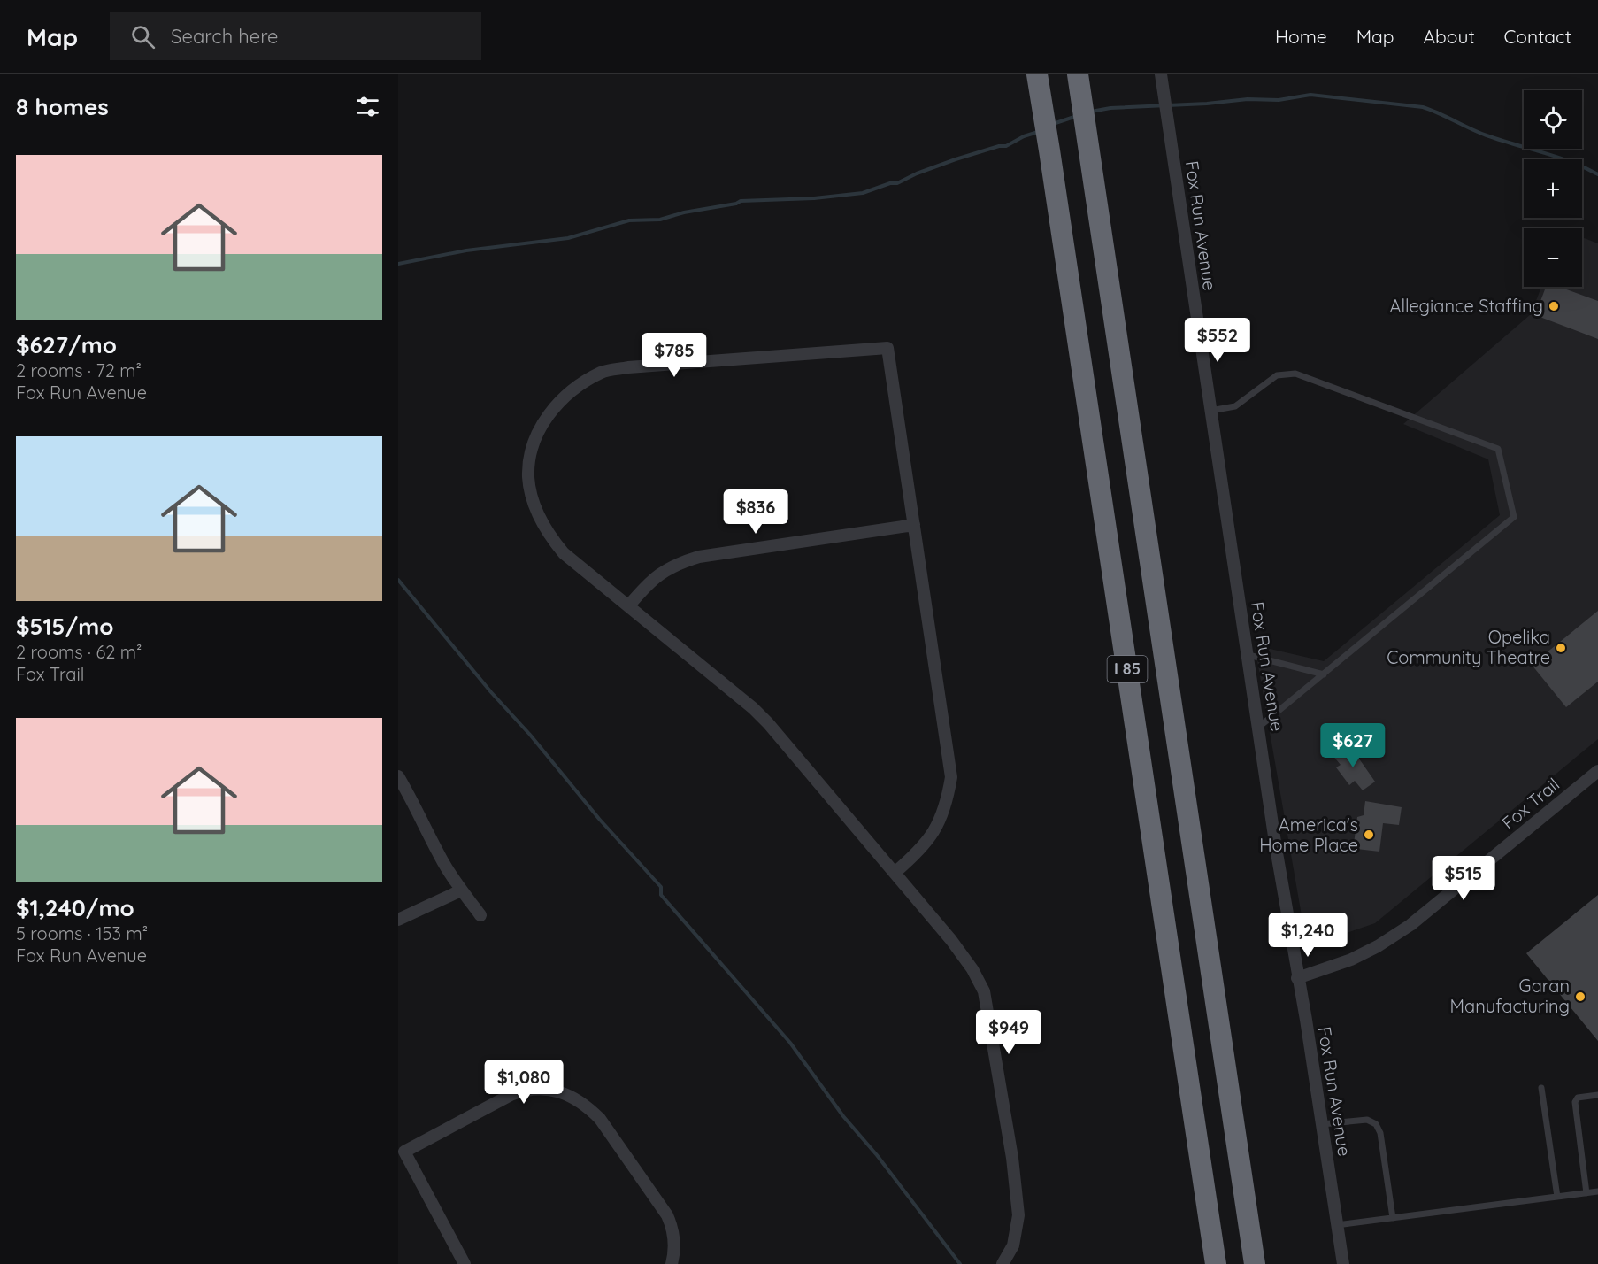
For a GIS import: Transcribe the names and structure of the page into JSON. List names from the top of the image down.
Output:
{
  "streets": {
    "highway": ["I 85"],
    "street": ["Fox Run Avenue", "Fox Trail"]
  },
  "crossings": [
    ["Fox Run Avenue", "Fox Trail"]
  ],
  "places": [
    "Allegiance Staffing",
    "Opelika Community Theatre",
    "America's Home Place",
    "Garan Manufacturing"
  ],
  "page": {
    "header": "Map",
    "search": "Search here",
    "nav": [
      "Home",
      "Map",
      "About",
      "Contact"
    ],
    "heading": "8 homes",
    "map_buttons": ["+", "−"],
    "list": [
      {
        "name": "$627/mo",
        "note": "2 rooms · 72 m² · Fox Run Avenue"
      },
      {
        "name": "$515/mo",
        "note": "2 rooms · 62 m² · Fox Trail"
      },
      {
        "name": "$1,240/mo",
        "note": "5 rooms · 153 m² · Fox Run Avenue"
      }
    ],
    "price": [
      "$552",
      "$785",
      "$836",
      "$627",
      "$515",
      "$1,240",
      "$949",
      "$1,080"
    ]
  }
}
